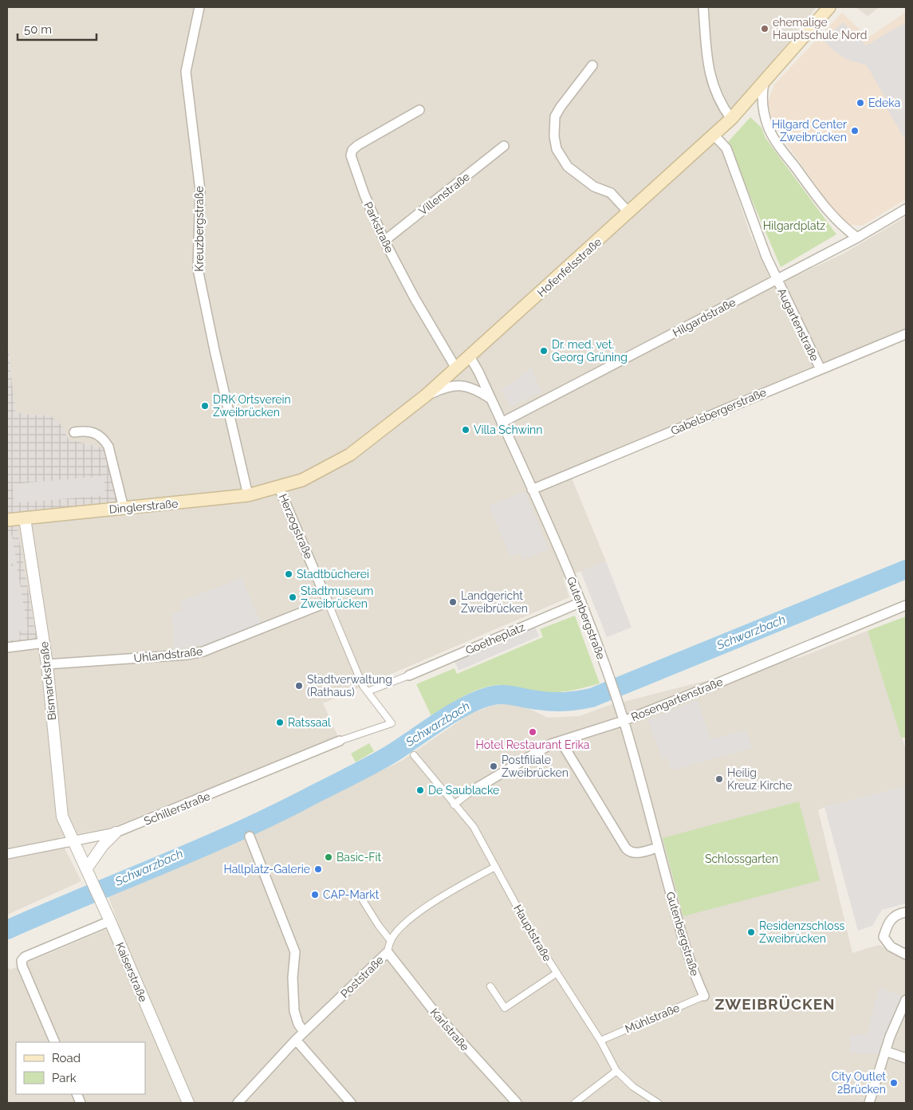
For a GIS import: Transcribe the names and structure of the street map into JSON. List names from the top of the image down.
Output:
{
  "streets": {
    "main road": ["Hofenfelsstraße", "Dinglerstraße"],
    "street": [
      "Villenstraße",
      "Parkstraße",
      "Kreuzbergstraße",
      "Hilgardstraße",
      "Augartenstraße",
      "Gabelsbergerstraße",
      "Herzogstraße",
      "Gutenbergstraße",
      "Goetheplatz",
      "Uhlandstraße",
      "Bismarckstraße",
      "Rosengartenstraße",
      "Schillerstraße",
      "Hauptstraße",
      "Kaiserstraße",
      "Poststraße",
      "Mühlstraße",
      "Karlstraße"
    ]
  },
  "crossings": [
    ["Villenstraße", "Parkstraße"],
    ["Parkstraße", "Hofenfelsstraße"],
    ["Kreuzbergstraße", "Dinglerstraße"],
    ["Hofenfelsstraße", "Dinglerstraße"],
    ["Hofenfelsstraße", "Herzogstraße"],
    ["Hofenfelsstraße", "Gutenbergstraße"],
    ["Hilgardstraße", "Augartenstraße"],
    ["Hilgardstraße", "Gutenbergstraße"],
    ["Augartenstraße", "Gabelsbergerstraße"],
    ["Gabelsbergerstraße", "Gutenbergstraße"],
    ["Dinglerstraße", "Herzogstraße"],
    ["Dinglerstraße", "Bismarckstraße"],
    ["Herzogstraße", "Uhlandstraße"],
    ["Herzogstraße", "Schillerstraße"],
    ["Gutenbergstraße", "Goetheplatz"],
    ["Gutenbergstraße", "Rosengartenstraße"],
    ["Gutenbergstraße", "Mühlstraße"],
    ["Uhlandstraße", "Bismarckstraße"],
    ["Bismarckstraße", "Schillerstraße"],
    ["Bismarckstraße", "Kaiserstraße"],
    ["Rosengartenstraße", "Hauptstraße"],
    ["Schillerstraße", "Kaiserstraße"],
    ["Hauptstraße", "Poststraße"],
    ["Hauptstraße", "Mühlstraße"],
    ["Poststraße", "Karlstraße"]
  ],
  "districts": ["ZWEIBRÜCKEN"],
  "water": ["Schwarzbach"],
  "parks": ["Hilgardplatz", "Schlossgarten"],
  "places": [
    "ehemalige Hauptschule Nord",
    "Edeka",
    "Hilgard Center Zweibrücken",
    "Dr. med. vet. Georg Grüning",
    "DRK Ortsverein Zweibrücken",
    "Villa Schwinn",
    "Stadtbücherei",
    "Stadtmuseum Zweibrücken",
    "Landgericht Zweibrücken",
    "Stadtverwaltung (Rathaus)",
    "Ratssaal",
    "Hotel Restaurant Erika",
    "Postfiliale Zweibrücken",
    "Heilig Kreuz Kirche",
    "De Saublacke",
    "Basic-Fit",
    "Hallplatz-Galerie",
    "CAP-Markt",
    "Residenzschloss Zweibrücken",
    "City Outlet 2Brücken"
  ],
  "legend": ["Road", "Park"],
  "scale_bar": "50 m"
}
